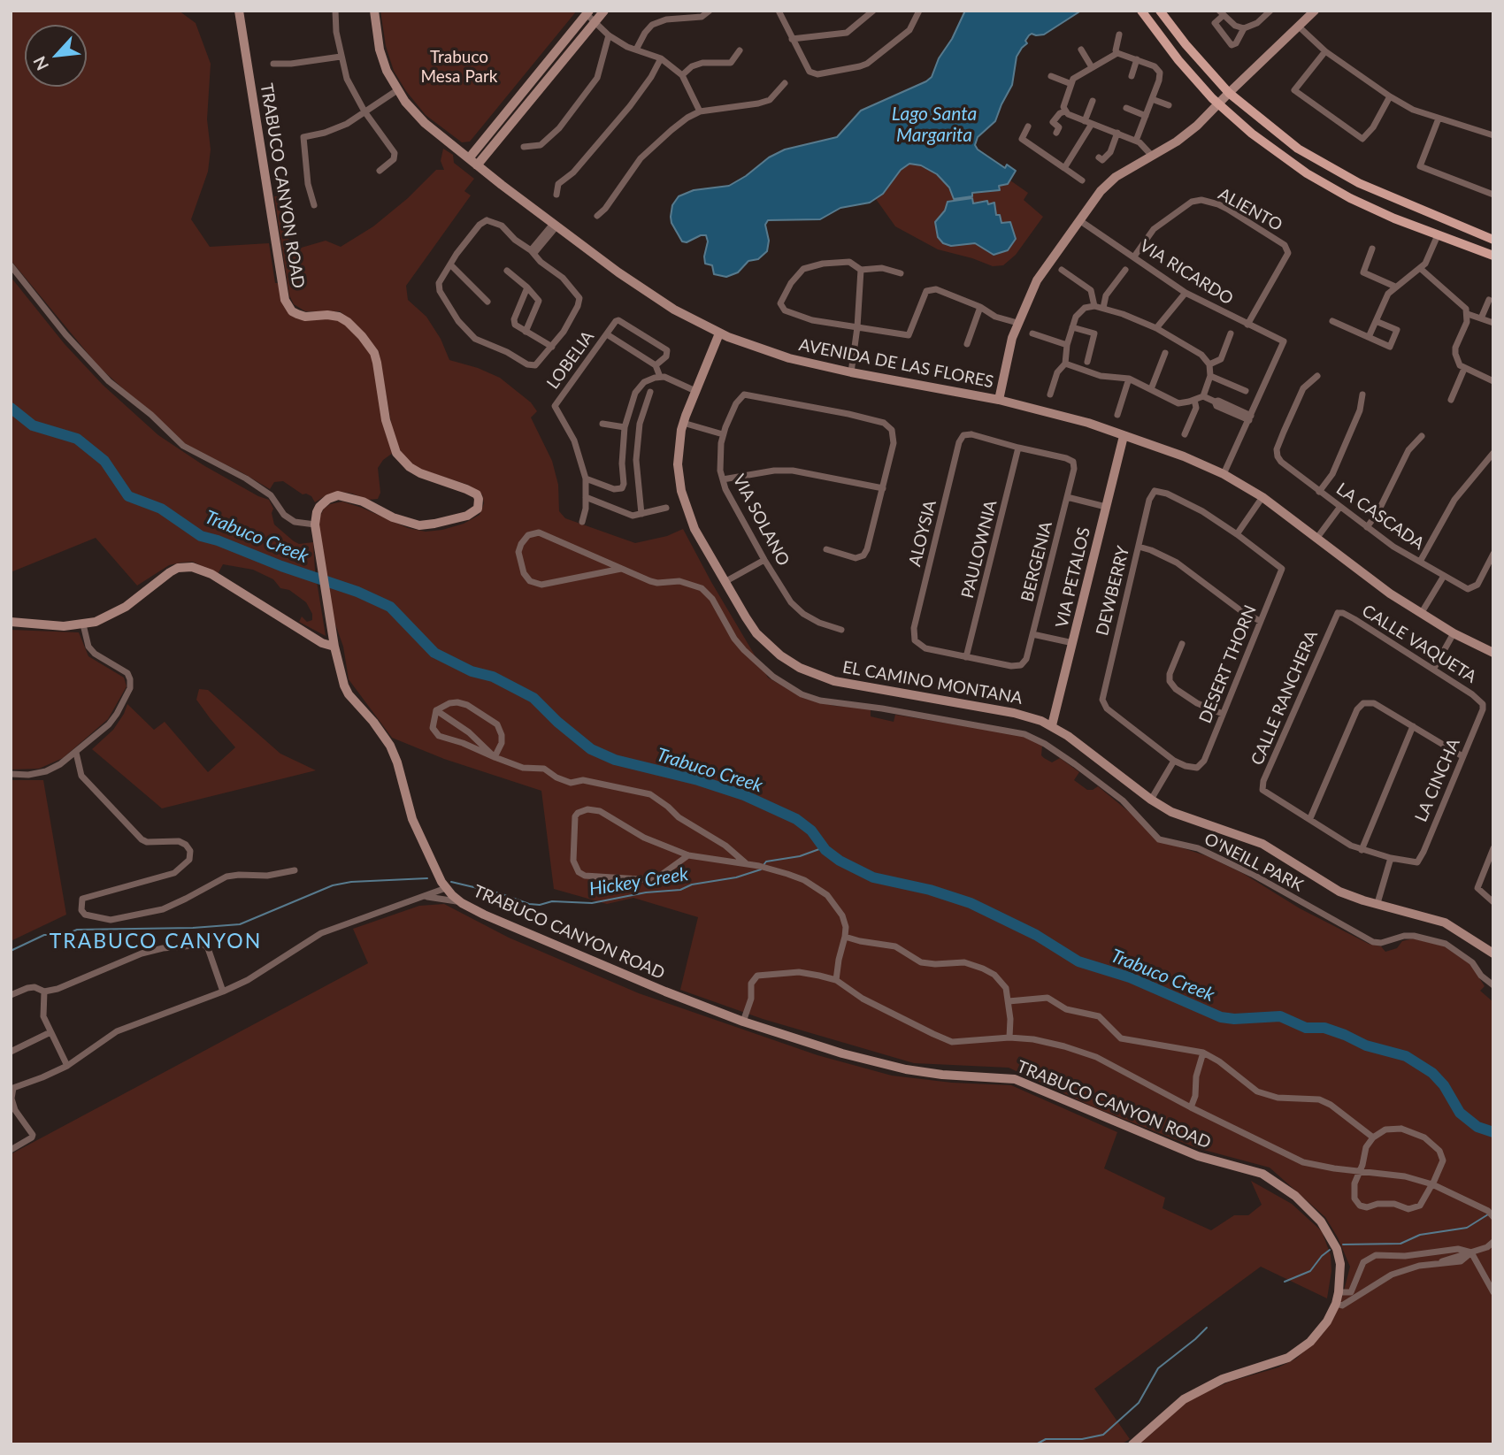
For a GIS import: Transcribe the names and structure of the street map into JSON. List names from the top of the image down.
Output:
{
  "streets": {
    "main road": [
      "TRABUCO CANYON ROAD",
      "AVENIDA DE LAS FLORES",
      "VIA PETALOS",
      "EL CAMINO MONTANA"
    ],
    "street": [
      "ALIENTO",
      "VIA RICARDO",
      "LOBELIA",
      "LA CASCADA",
      "VIA SOLANO",
      "ALOYSIA",
      "PAULOWNIA",
      "BERGENIA",
      "DEWBERRY",
      "CALLE VAQUETA",
      "DESERT THORN",
      "CALLE RANCHERA",
      "LA CINCHA",
      "O'NEILL PARK"
    ]
  },
  "crossings": [
    ["ALIENTO", "VIA RICARDO"],
    ["AVENIDA DE LAS FLORES", "VIA PETALOS"],
    ["AVENIDA DE LAS FLORES", "EL CAMINO MONTANA"],
    ["ALOYSIA", "PAULOWNIA"],
    ["ALOYSIA", "BERGENIA"],
    ["PAULOWNIA", "BERGENIA"],
    ["VIA PETALOS", "EL CAMINO MONTANA"],
    ["DEWBERRY", "DESERT THORN"],
    ["CALLE VAQUETA", "CALLE RANCHERA"],
    ["CALLE VAQUETA", "LA CINCHA"]
  ],
  "districts": ["TRABUCO CANYON"],
  "water": ["Lago Santa Margarita", "Trabuco Creek", "Hickey Creek"],
  "parks": ["Trabuco Mesa Park"],
  "north": "bottom left"
}
